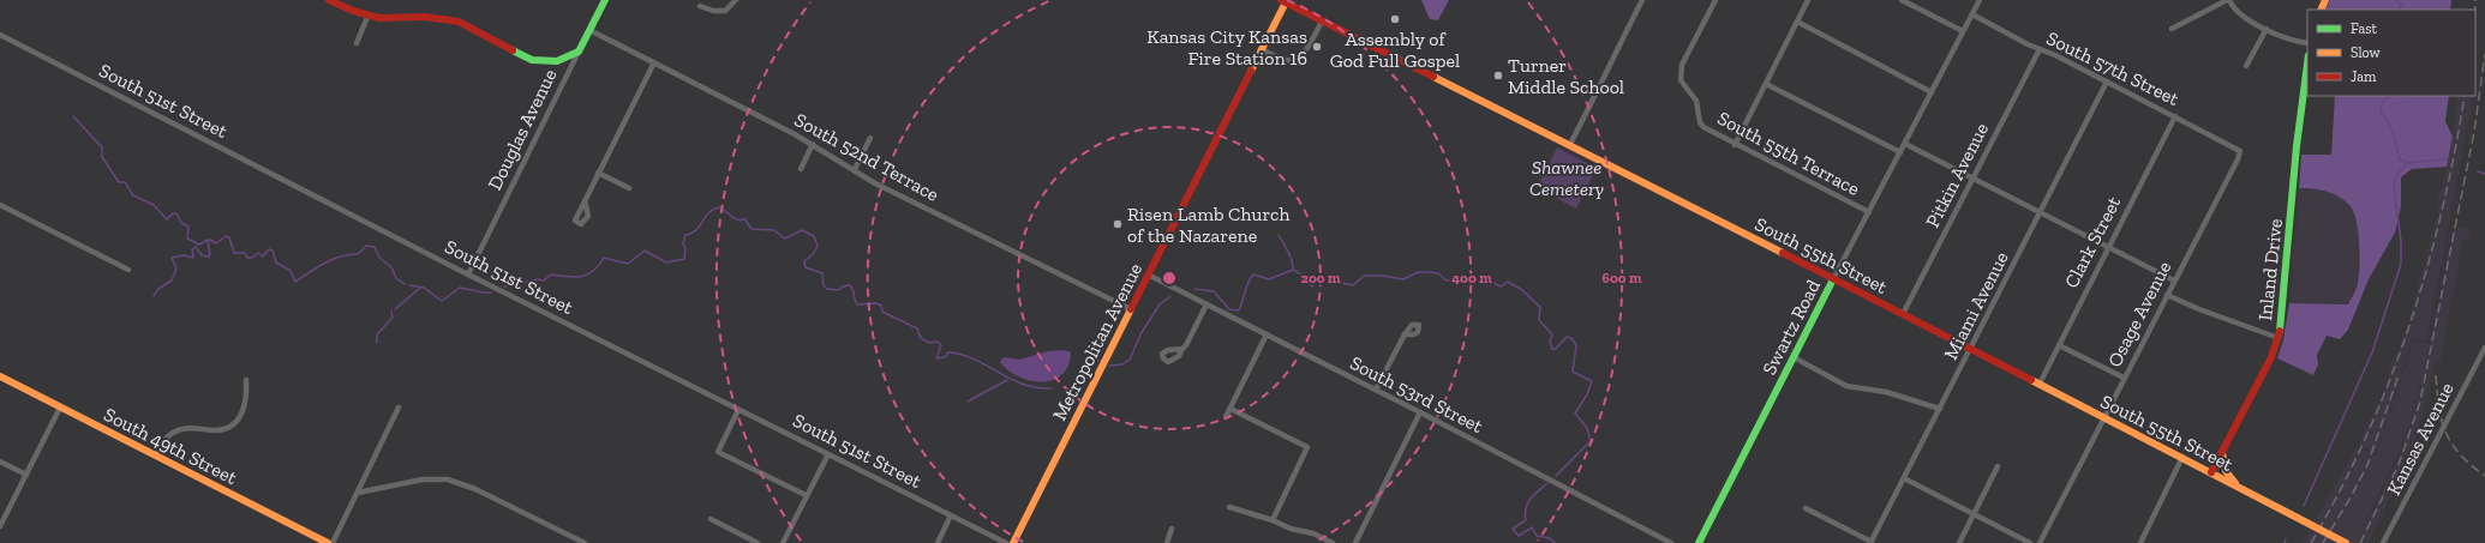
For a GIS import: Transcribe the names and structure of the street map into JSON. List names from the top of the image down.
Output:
{
  "streets": {
    "main road": [
      "Douglas Avenue",
      "South 55th Street",
      "Inland Drive",
      "Swartz Road",
      "Metropolitan Avenue",
      "South 49th Street"
    ],
    "street": [
      "South 57th Street",
      "South 51st Street",
      "South 55th Terrace",
      "South 52nd Terrace",
      "Pitkin Avenue",
      "Clark Street",
      "Miami Avenue",
      "Osage Avenue",
      "South 53rd Street",
      "Kansas Avenue"
    ]
  },
  "crossings": [
    ["South 57th Street", "Pitkin Avenue"],
    ["South 57th Street", "Clark Street"],
    ["South 57th Street", "Miami Avenue"],
    ["South 57th Street", "Osage Avenue"],
    ["South 57th Street", "Swartz Road"],
    ["South 51st Street", "Douglas Avenue"],
    ["Douglas Avenue", "South 52nd Terrace"],
    ["South 55th Terrace", "Swartz Road"],
    ["South 52nd Terrace", "Metropolitan Avenue"],
    ["Pitkin Avenue", "South 55th Street"],
    ["Clark Street", "South 55th Street"],
    ["South 55th Street", "Inland Drive"],
    ["South 55th Street", "Miami Avenue"],
    ["South 55th Street", "Osage Avenue"],
    ["South 55th Street", "Swartz Road"],
    ["South 55th Street", "Metropolitan Avenue"],
    ["Metropolitan Avenue", "South 53rd Street"]
  ],
  "parks": ["Shawnee Cemetery"],
  "places": [
    "Assembly of God Full Gospel",
    "Kansas City Kansas Fire Station 16",
    "Turner Middle School",
    "Risen Lamb Church of the Nazarene"
  ],
  "legend": ["Fast", "Slow", "Jam"],
  "rings": ["200 m", "400 m", "600 m"]
}
